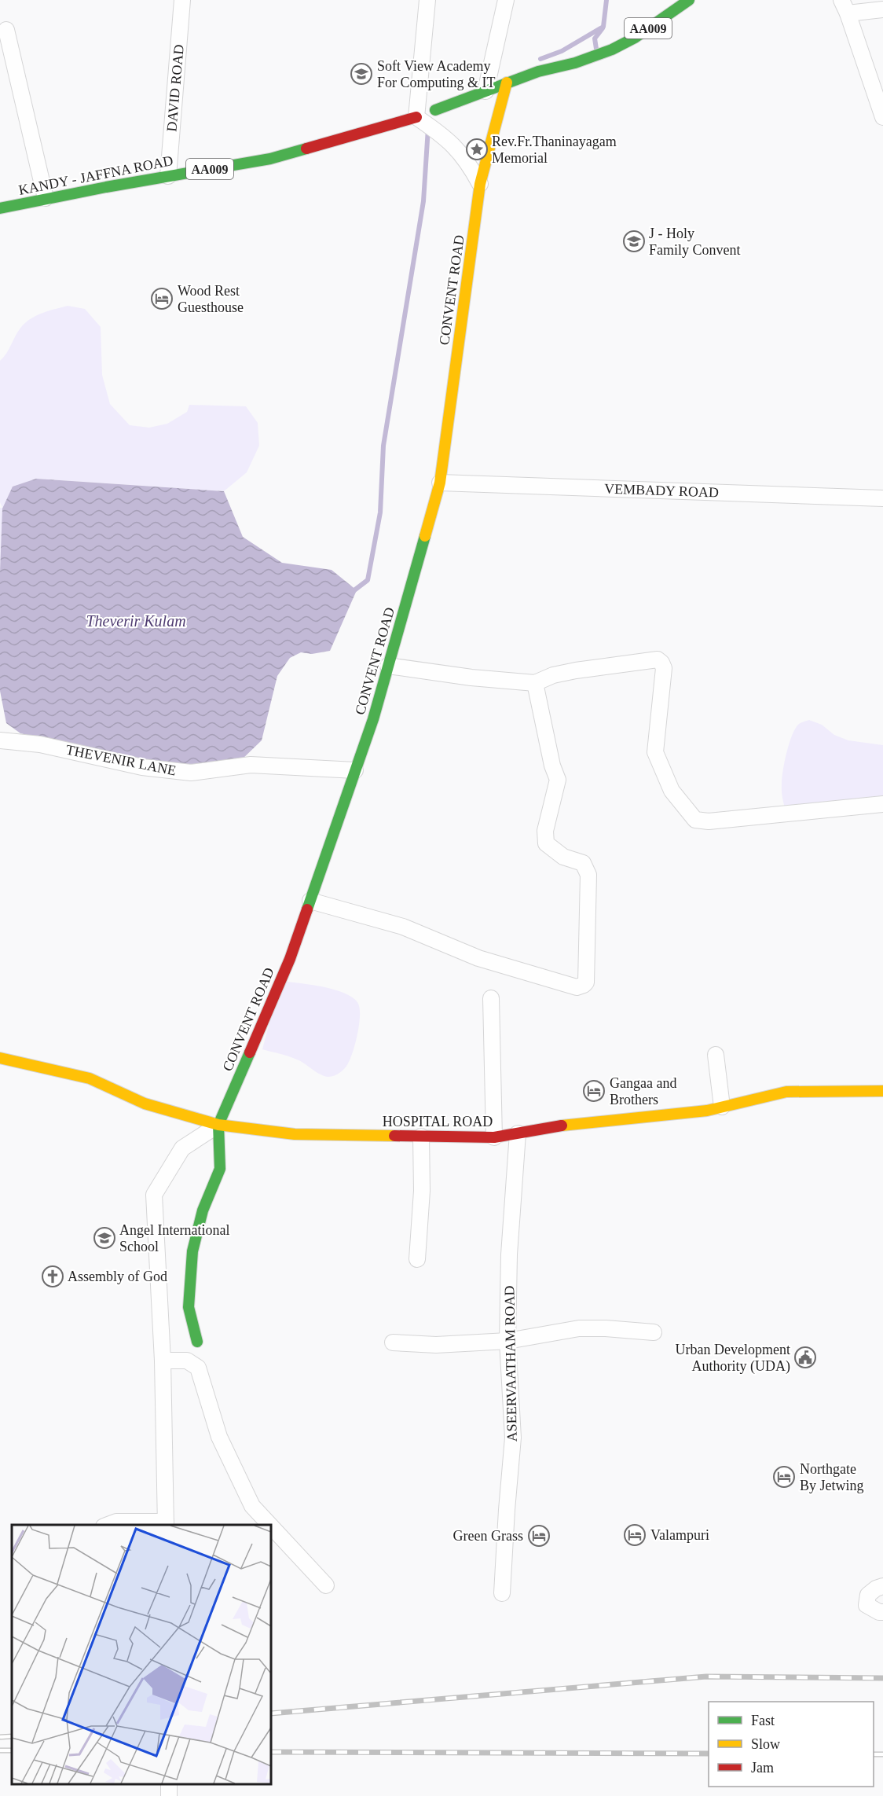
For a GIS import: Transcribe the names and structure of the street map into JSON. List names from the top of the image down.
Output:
{
  "streets": {
    "main road": [
      "AA009",
      "KANDY - JAFFNA ROAD",
      "CONVENT ROAD",
      "HOSPITAL ROAD"
    ],
    "street": [
      "DAVID ROAD",
      "VEMBADY ROAD",
      "THEVENIR LANE",
      "ASEERVAATHAM ROAD"
    ]
  },
  "crossings": [
    ["AA009", "CONVENT ROAD"],
    ["DAVID ROAD", "KANDY - JAFFNA ROAD"],
    ["CONVENT ROAD", "VEMBADY ROAD"],
    ["CONVENT ROAD", "THEVENIR LANE"],
    ["CONVENT ROAD", "HOSPITAL ROAD"],
    ["HOSPITAL ROAD", "ASEERVAATHAM ROAD"]
  ],
  "water": ["Theverir Kulam"],
  "places": {
    "school or university": ["Soft View Academy For Computing & IT", "J - Holy Family Convent", "Angel International School"],
    "place": ["Rev.Fr.Thaninayagam Memorial"],
    "hotel": [
      "Wood Rest Guesthouse",
      "Gangaa and Brothers",
      "Northgate By Jetwing",
      "Valampuri",
      "Green Grass"
    ],
    "church": ["Assembly of God"],
    "public building": ["Urban Development Authority (UDA)"]
  },
  "legend": ["Fast", "Slow", "Jam"]
}
